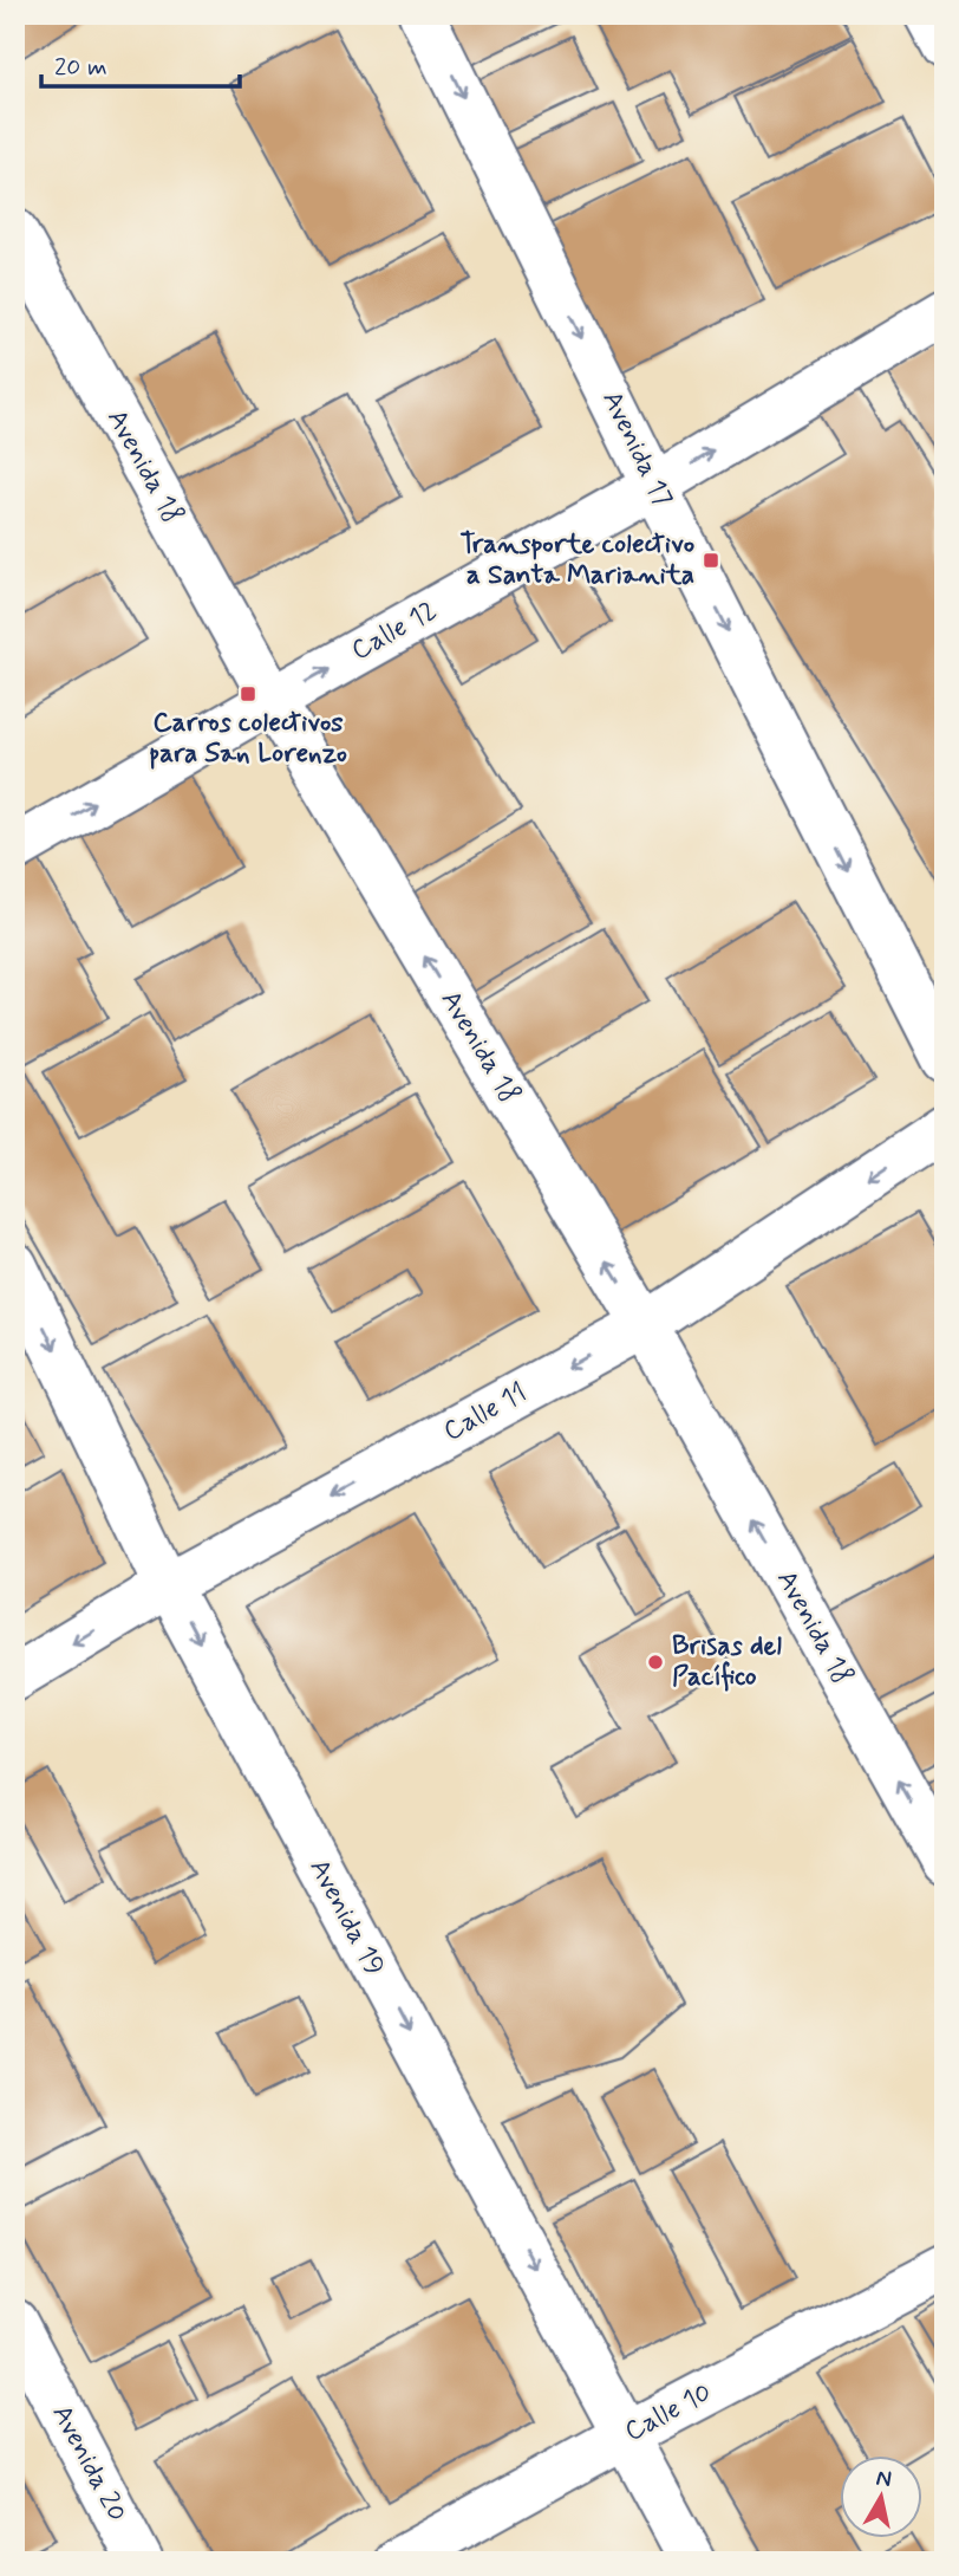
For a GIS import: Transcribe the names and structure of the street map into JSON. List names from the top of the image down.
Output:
{
  "streets": {
    "street": [
      "Avenida 17",
      "Avenida 18",
      "Calle 12",
      "Calle 11",
      "Avenida 19",
      "Calle 10",
      "Avenida 20"
    ]
  },
  "crossings": [
    ["Avenida 17", "Calle 12"],
    ["Avenida 18", "Calle 12"],
    ["Avenida 18", "Calle 11"],
    ["Calle 11", "Avenida 19"],
    ["Avenida 19", "Calle 10"]
  ],
  "one_way": [
    "Avenida 17",
    "Avenida 18",
    "Calle 12",
    "Calle 11",
    "Avenida 19"
  ],
  "places": {
    "transit": ["Transporte colectivo a Santa Marianita", "Carros colectivos para San Lorenzo"],
    "other": ["Brisas del Pacífico"]
  },
  "scale_bar": "20 m",
  "north": "top"
}
